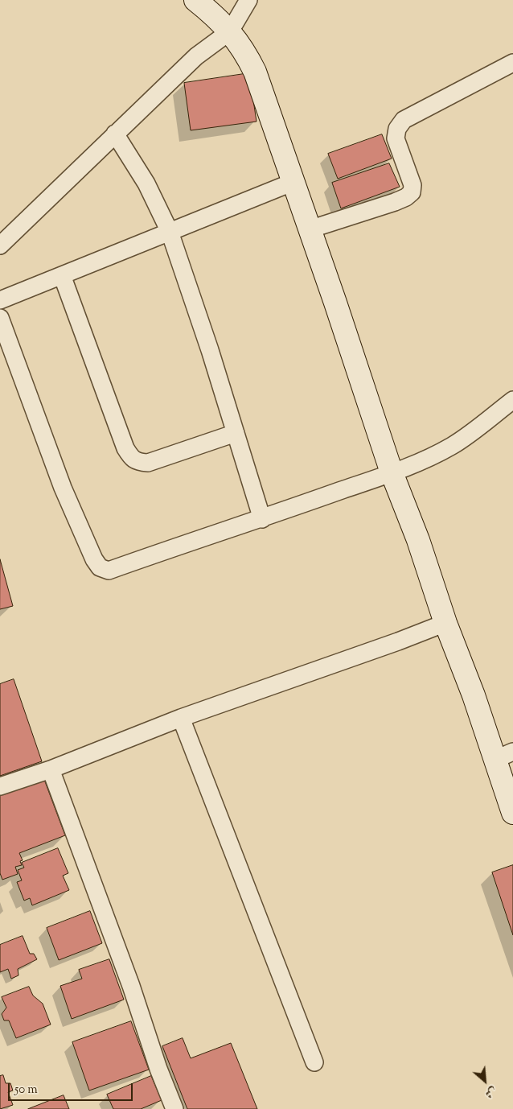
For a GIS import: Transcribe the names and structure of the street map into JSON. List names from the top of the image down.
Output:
{
  "scale_bar": "50 m",
  "north": "bottom right"
}
